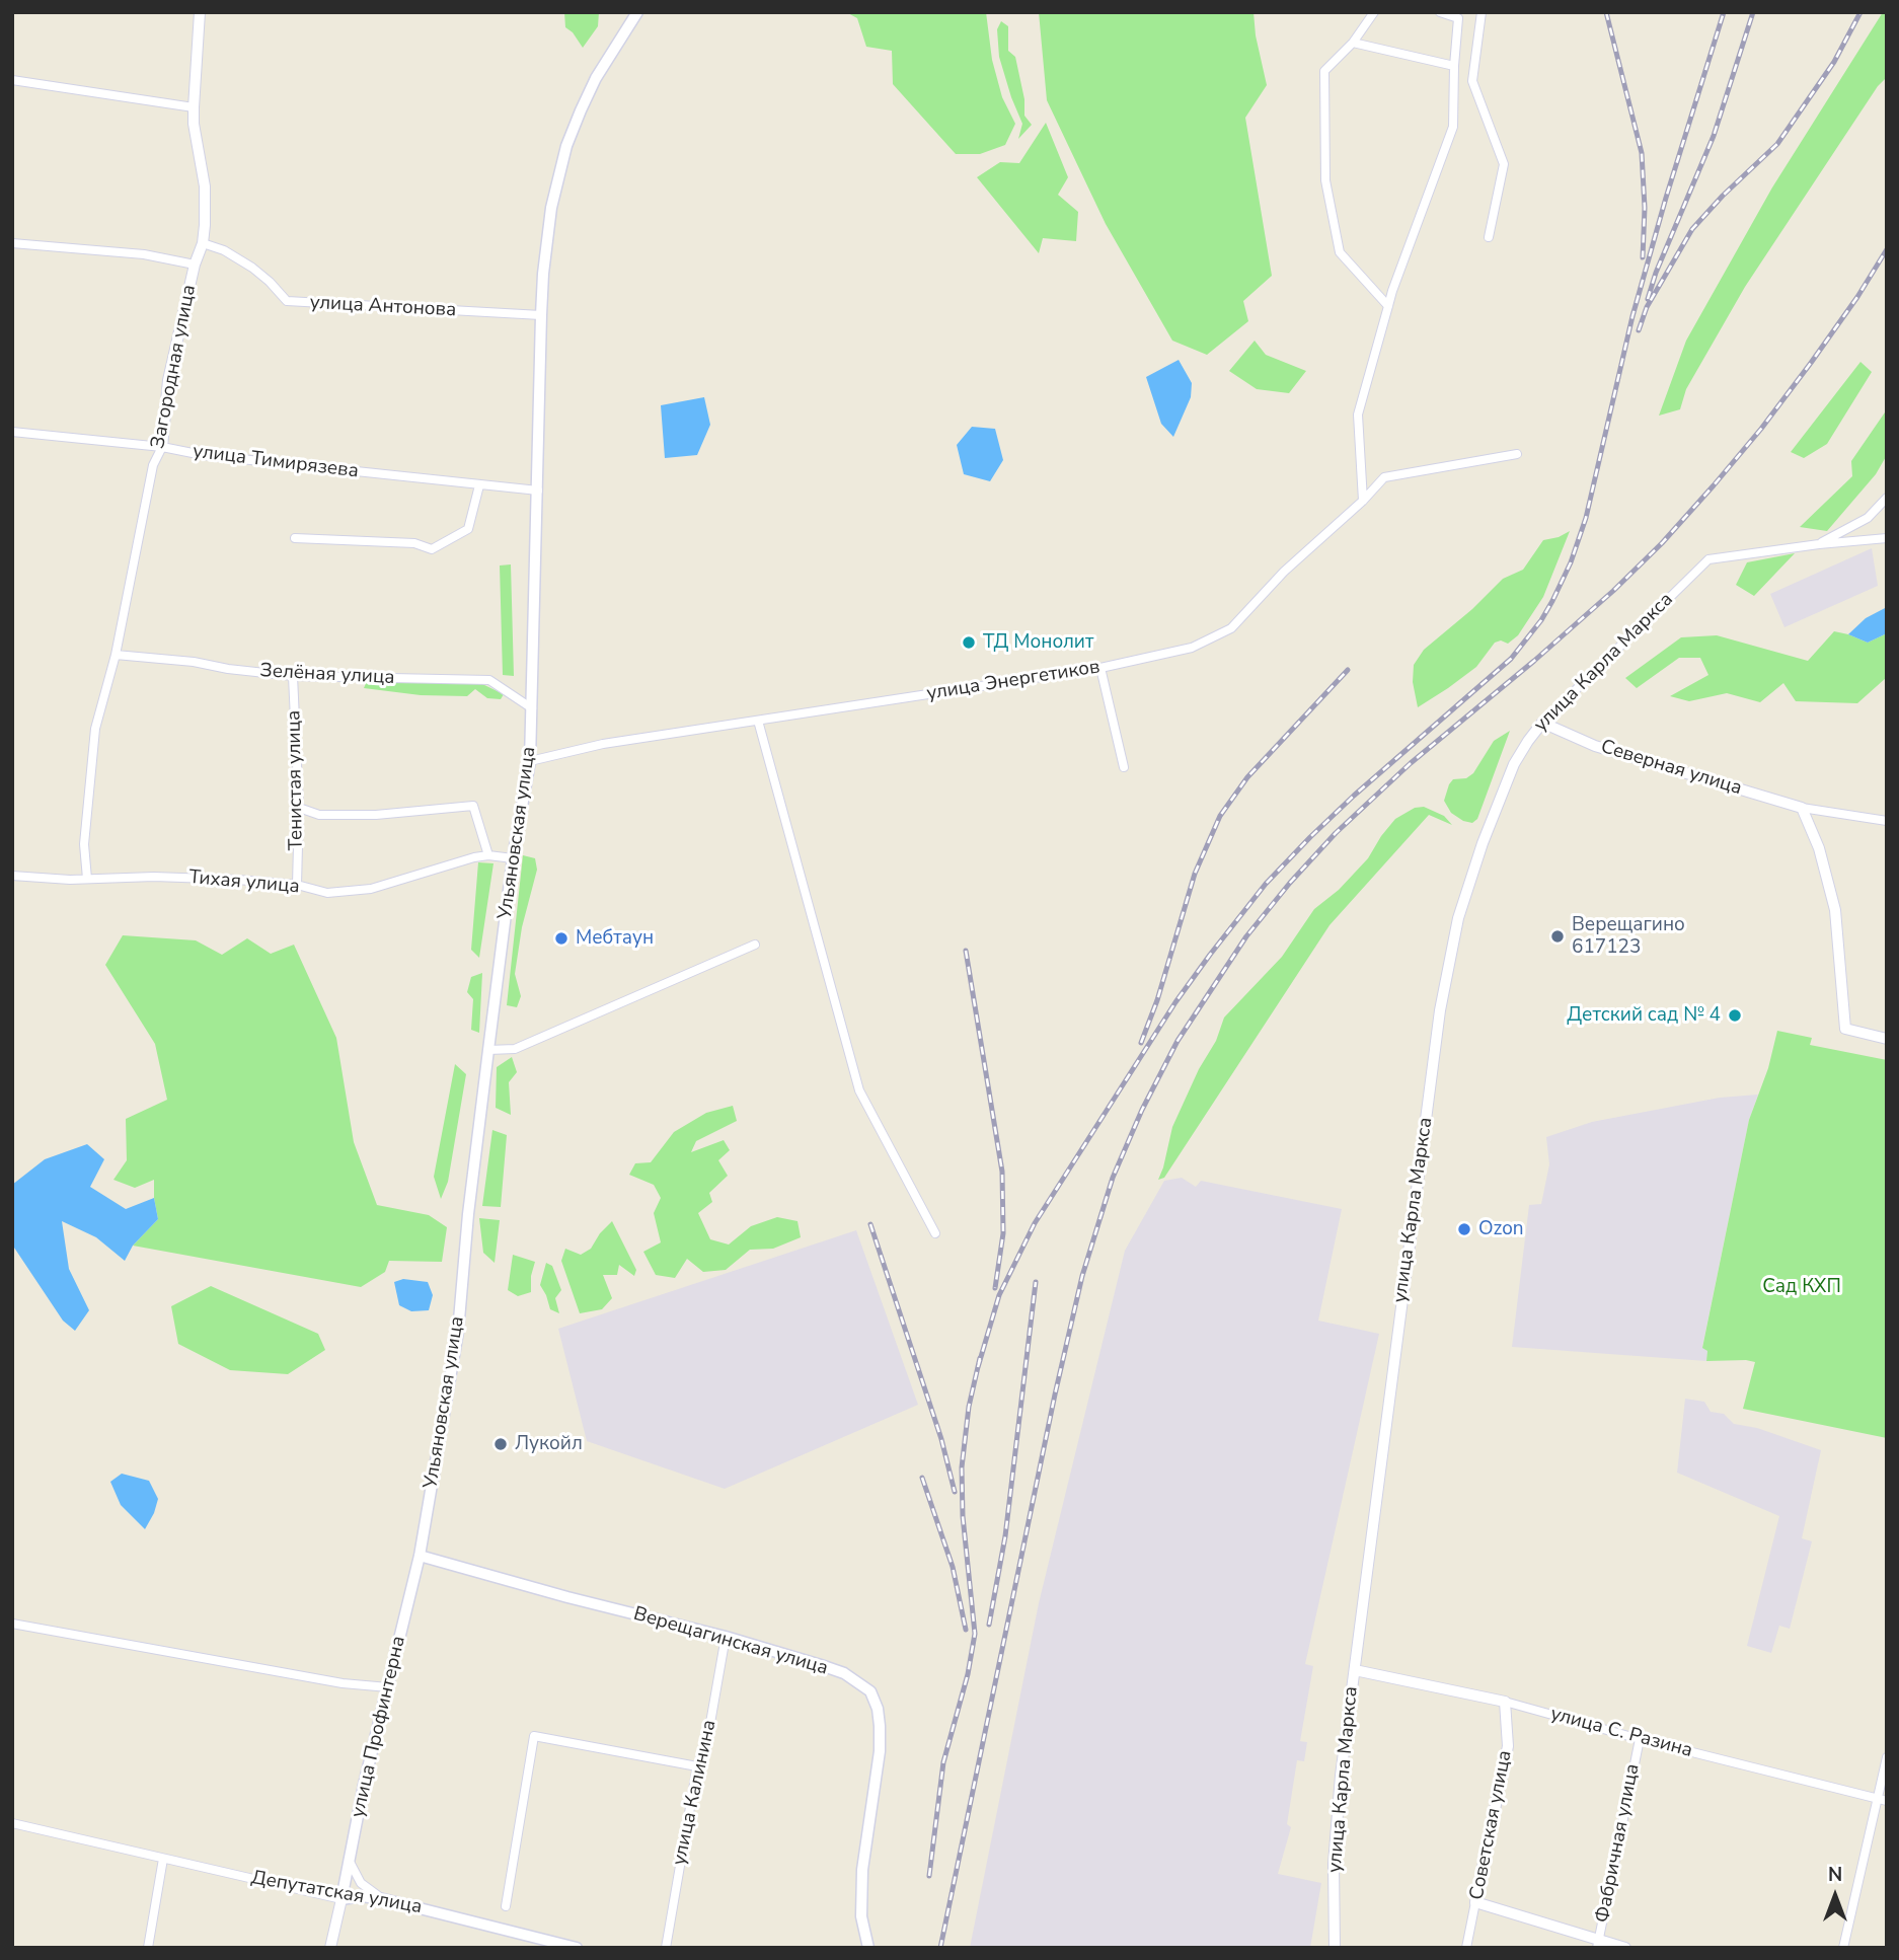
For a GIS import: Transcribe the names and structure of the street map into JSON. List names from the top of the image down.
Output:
{
  "streets": {
    "main road": [
      "Ульяновская улица",
      "Верещагинская улица",
      "улица Профинтерна",
      "Депутатская улица"
    ],
    "street": [
      "улица Антонова",
      "Загородная улица",
      "улица Тимирязева",
      "улица Карла Маркса",
      "Зелёная улица",
      "улица Энергетиков",
      "Северная улица",
      "Тенистая улица",
      "Тихая улица",
      "улица С. Разина",
      "улица Калинина",
      "Советская улица",
      "Фабричная улица"
    ]
  },
  "crossings": [
    ["улица Антонова", "Загородная улица"],
    ["улица Антонова", "Ульяновская улица"],
    ["Загородная улица", "улица Тимирязева"],
    ["Загородная улица", "Зелёная улица"],
    ["Загородная улица", "Тихая улица"],
    ["улица Тимирязева", "Ульяновская улица"],
    ["улица Карла Маркса", "Северная улица"],
    ["улица Карла Маркса", "улица С. Разина"],
    ["Зелёная улица", "Тенистая улица"],
    ["Зелёная улица", "Ульяновская улица"],
    ["улица Энергетиков", "Ульяновская улица"],
    ["Тенистая улица", "Тихая улица"],
    ["Ульяновская улица", "Тихая улица"],
    ["Ульяновская улица", "Верещагинская улица"],
    ["Ульяновская улица", "улица Профинтерна"],
    ["Верещагинская улица", "улица Профинтерна"],
    ["Верещагинская улица", "улица Калинина"],
    ["улица Профинтерна", "Депутатская улица"],
    ["улица С. Разина", "Советская улица"],
    ["улица С. Разина", "Фабричная улица"]
  ],
  "parks": ["Сад КХП"],
  "places": [
    "ТД Монолит",
    "Верещагино 617123",
    "Мебтаун",
    "Детский сад № 4",
    "Ozon",
    "Лукойл"
  ],
  "north": "top"
}
